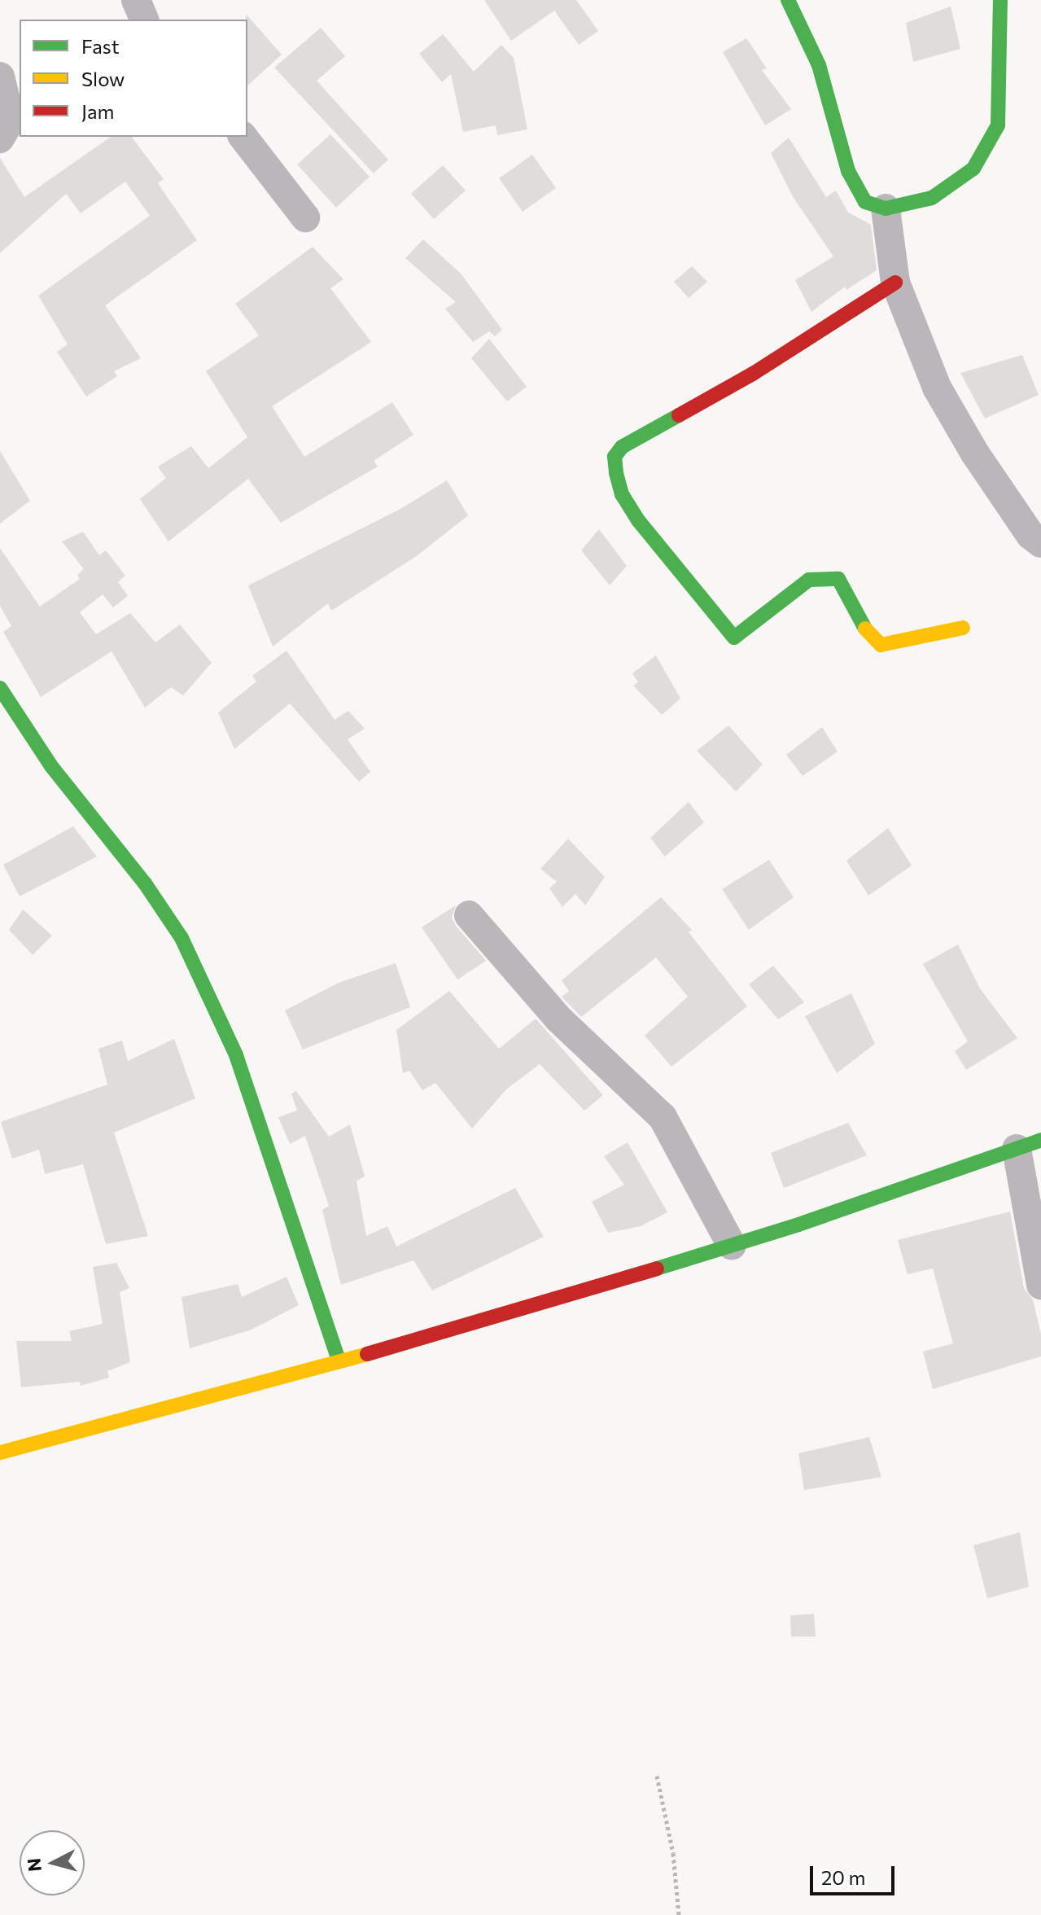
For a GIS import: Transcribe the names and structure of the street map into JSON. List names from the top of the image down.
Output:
{
  "legend": ["Fast", "Slow", "Jam"],
  "scale_bar": "20 m",
  "north": "left"
}
